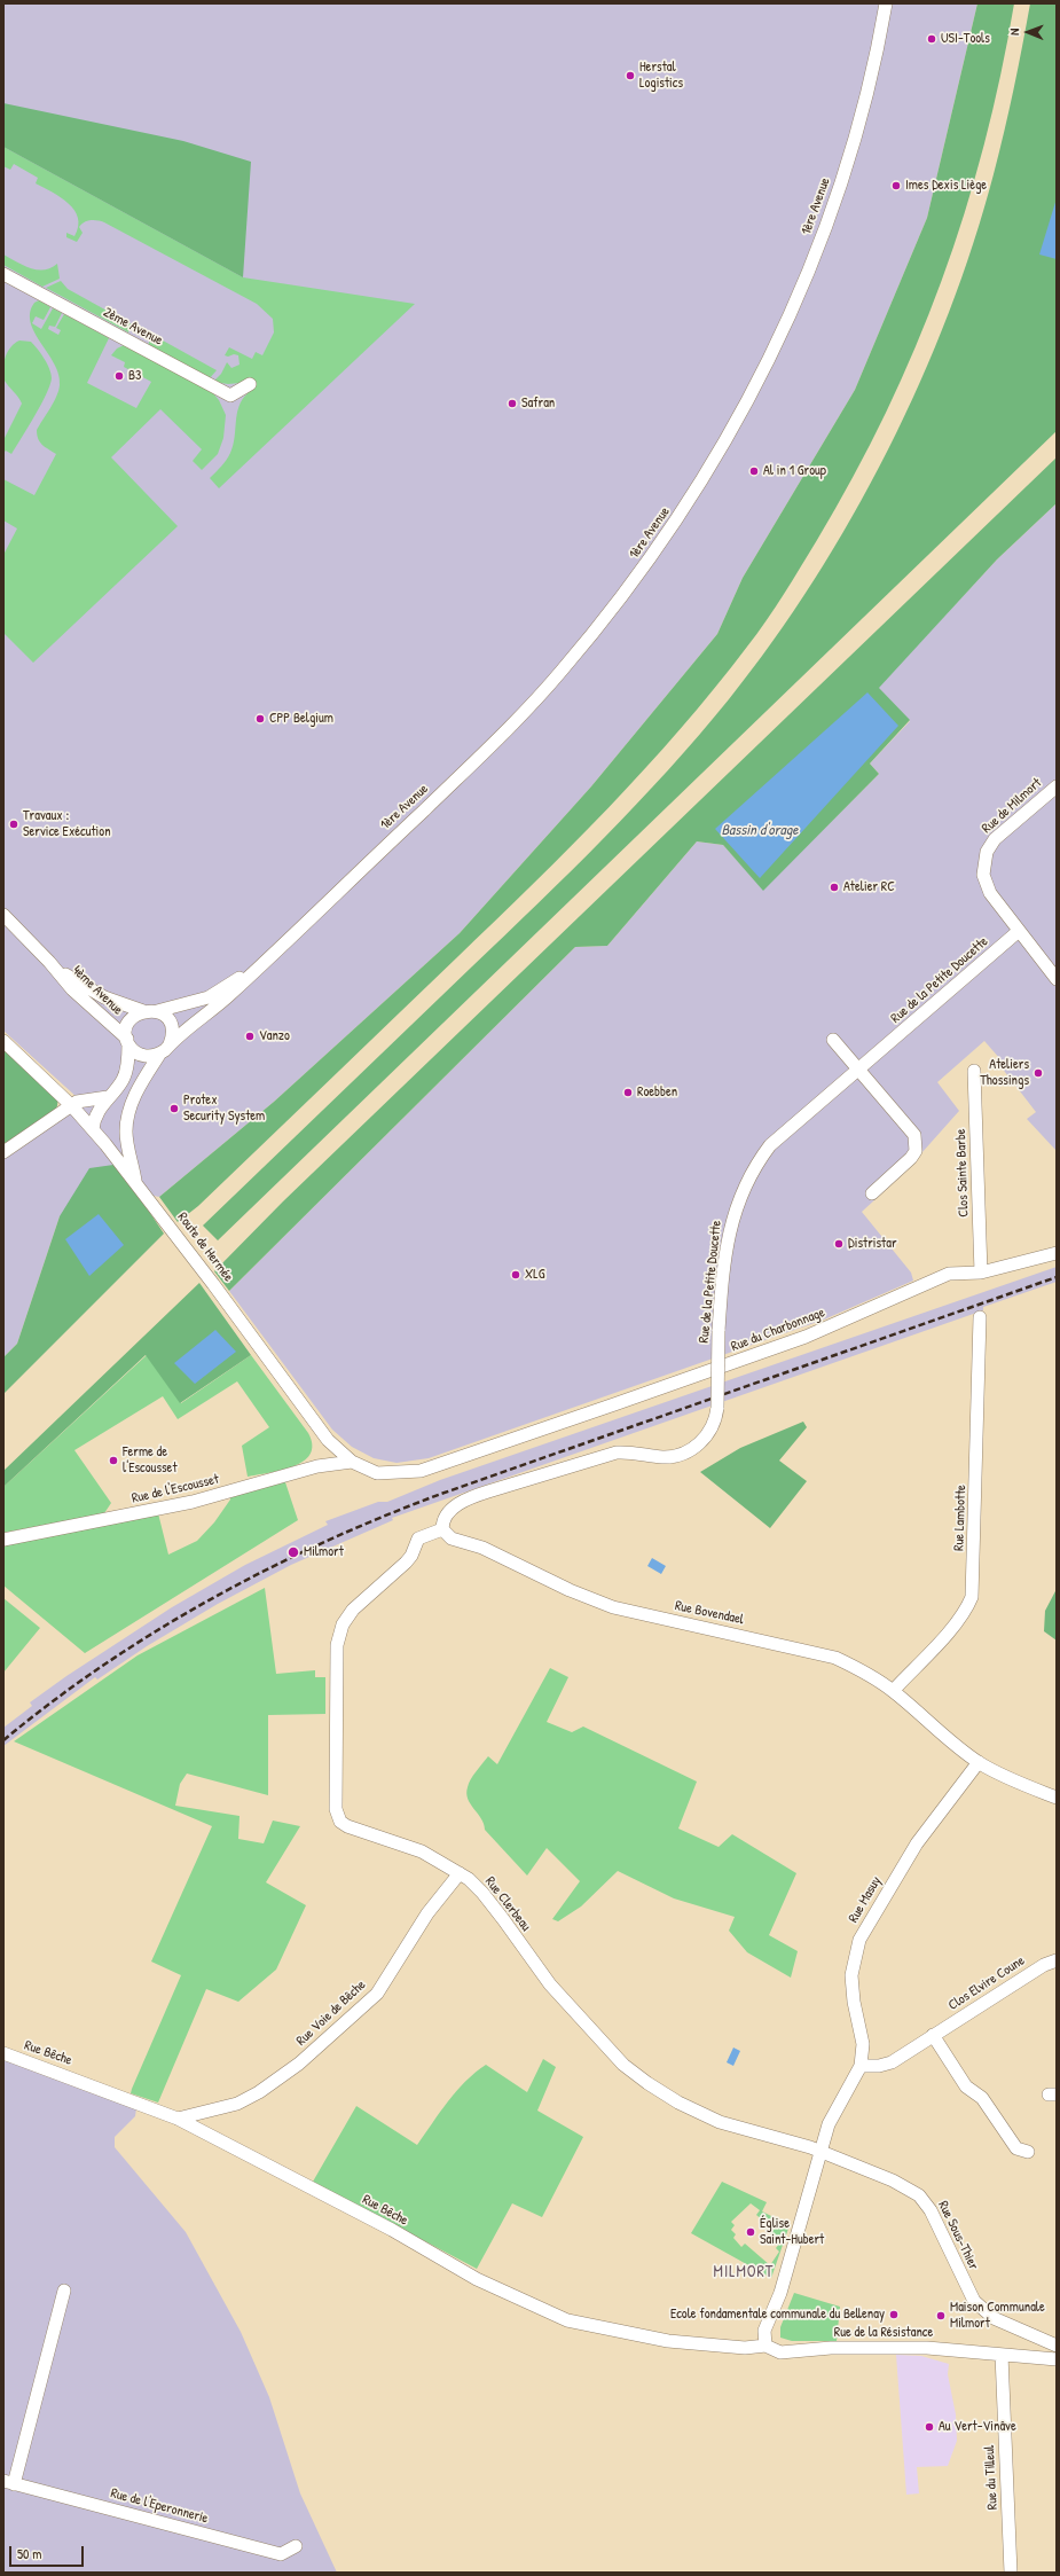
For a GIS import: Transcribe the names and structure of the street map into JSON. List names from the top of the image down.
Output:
{
  "streets": {
    "street": [
      "1ère Avenue",
      "2ème Avenue",
      "Rue de Milmort",
      "Rue de la Petite Doucette",
      "4ème Avenue",
      "Clos Sainte Barbe",
      "Route de Hermée",
      "Rue du Charbonnage",
      "Rue de l'Escousset",
      "Rue Lambotte",
      "Rue Bovendael",
      "Rue Masuy",
      "Rue Clerbeau",
      "Clos Elvire Coune",
      "Rue Voie de Bêche",
      "Rue Bêche",
      "Rue Sous-Thier",
      "Rue de la Résistance",
      "Rue du Tilleul",
      "Rue de l'Eperonnerie"
    ]
  },
  "crossings": [
    ["1ère Avenue", "4ème Avenue"],
    ["1ère Avenue", "Route de Hermée"],
    ["Rue de Milmort", "Rue de la Petite Doucette"],
    ["Rue de la Petite Doucette", "Rue Bovendael"],
    ["Rue de la Petite Doucette", "Rue Clerbeau"],
    ["Clos Sainte Barbe", "Rue du Charbonnage"],
    ["Route de Hermée", "Rue du Charbonnage"],
    ["Route de Hermée", "Rue de l'Escousset"],
    ["Rue Lambotte", "Rue Bovendael"],
    ["Rue Bovendael", "Rue Masuy"],
    ["Rue Bovendael", "Rue Clerbeau"],
    ["Rue Masuy", "Rue Clerbeau"],
    ["Rue Masuy", "Clos Elvire Coune"],
    ["Rue Masuy", "Rue Bêche"],
    ["Rue Masuy", "Rue Sous-Thier"],
    ["Rue Masuy", "Rue de la Résistance"],
    ["Rue Clerbeau", "Rue Voie de Bêche"],
    ["Rue Clerbeau", "Rue Sous-Thier"],
    ["Rue Voie de Bêche", "Rue Bêche"],
    ["Rue Bêche", "Rue de la Résistance"],
    ["Rue de la Résistance", "Rue du Tilleul"]
  ],
  "districts": ["MILMORT"],
  "water": ["Bassin d'orage"],
  "places": [
    "USI-Tools",
    "Herstal Logistics",
    "Imes Dexis Liège",
    "B3",
    "Safran",
    "Al in 1 Group",
    "CPP Belgium",
    "Travaux : Service Exécution",
    "Atelier RC",
    "Vanzo",
    "Ateliers Thossings",
    "Roebben",
    "Protex Security System",
    "Distristar",
    "XLG",
    "Ferme de l'Escousset",
    "Milmort",
    "Église Saint-Hubert",
    "Ecole fondamentale communale du Bellenay",
    "Maison Communale Milmort",
    "Au Vert-Vinâve"
  ],
  "scale_bar": "50 m",
  "north": "left"
}
